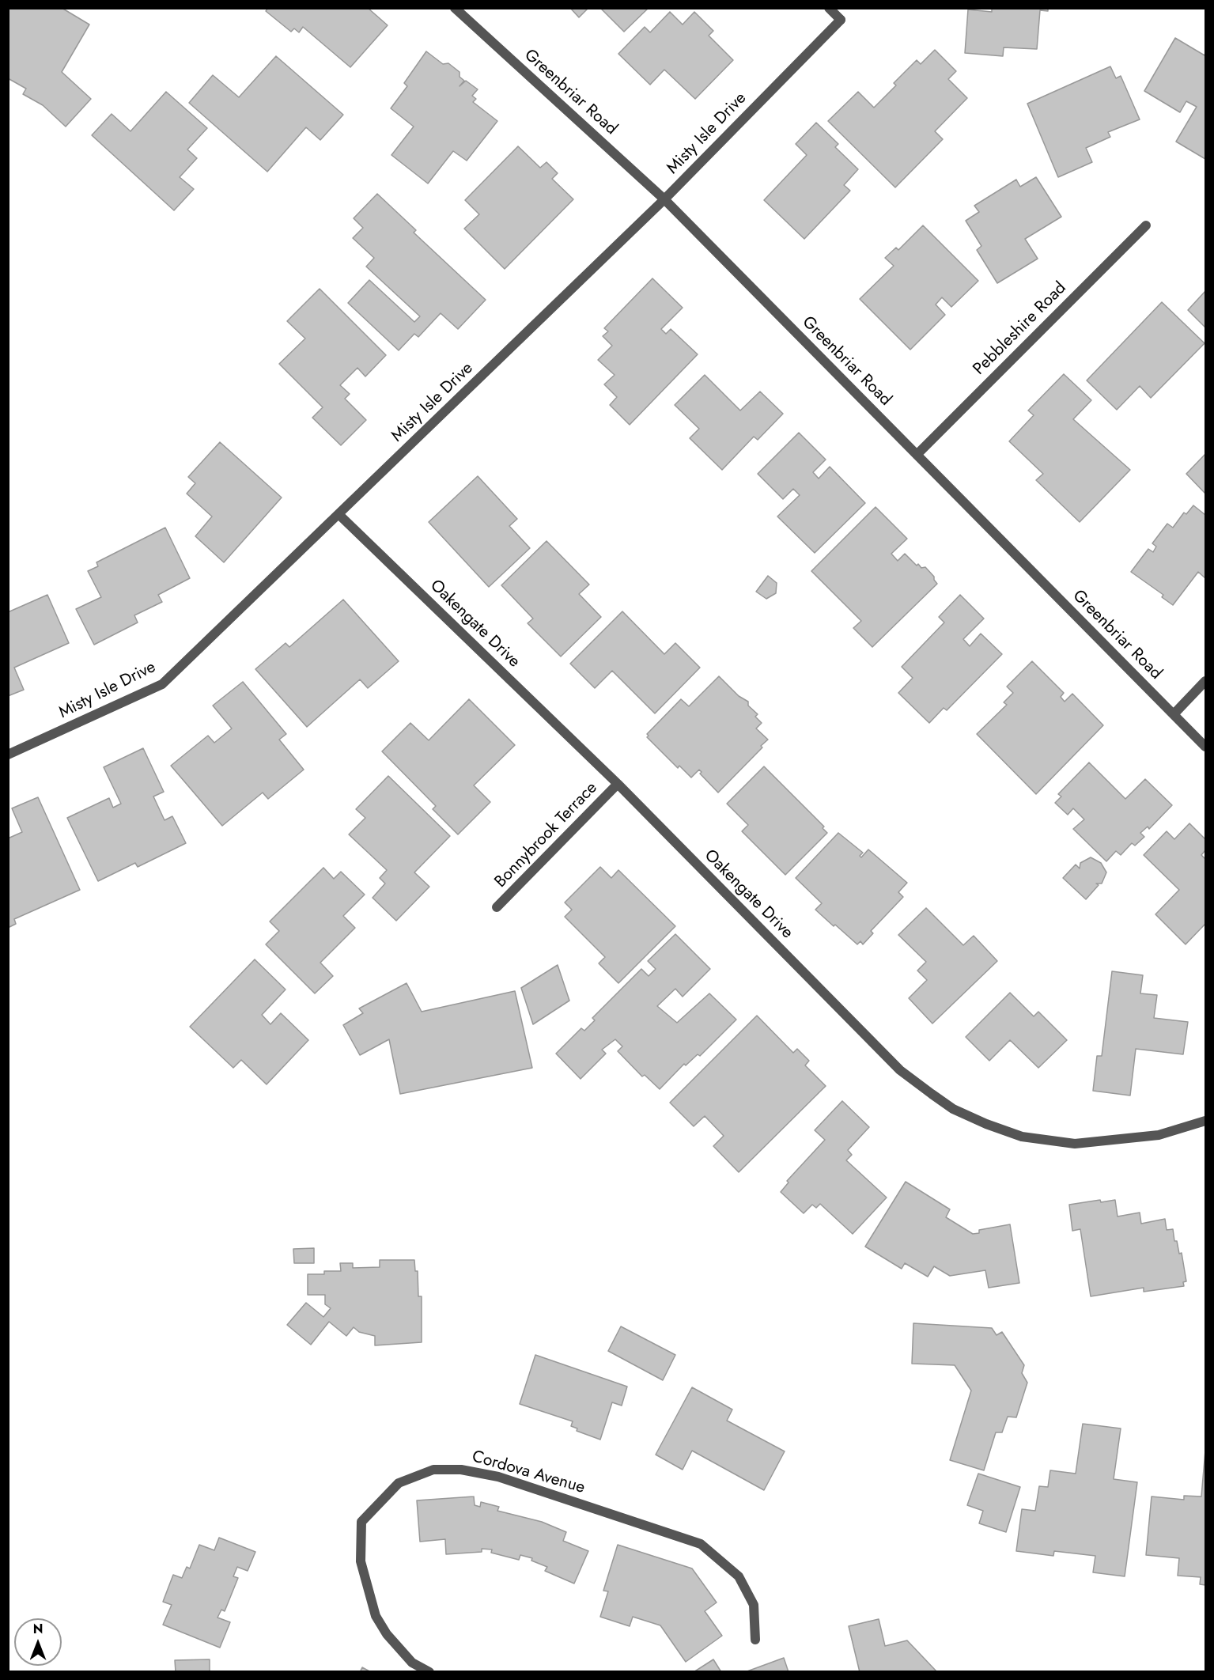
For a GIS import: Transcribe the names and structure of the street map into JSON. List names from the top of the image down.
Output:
{
  "streets": {
    "street": [
      "Greenbriar Road",
      "Misty Isle Drive",
      "Pebbleshire Road",
      "Oakengate Drive",
      "Bonnybrook Terrace",
      "Cordova Avenue"
    ]
  },
  "crossings": [
    ["Greenbriar Road", "Misty Isle Drive"],
    ["Greenbriar Road", "Pebbleshire Road"],
    ["Misty Isle Drive", "Oakengate Drive"],
    ["Oakengate Drive", "Bonnybrook Terrace"]
  ],
  "north": "top"
}
